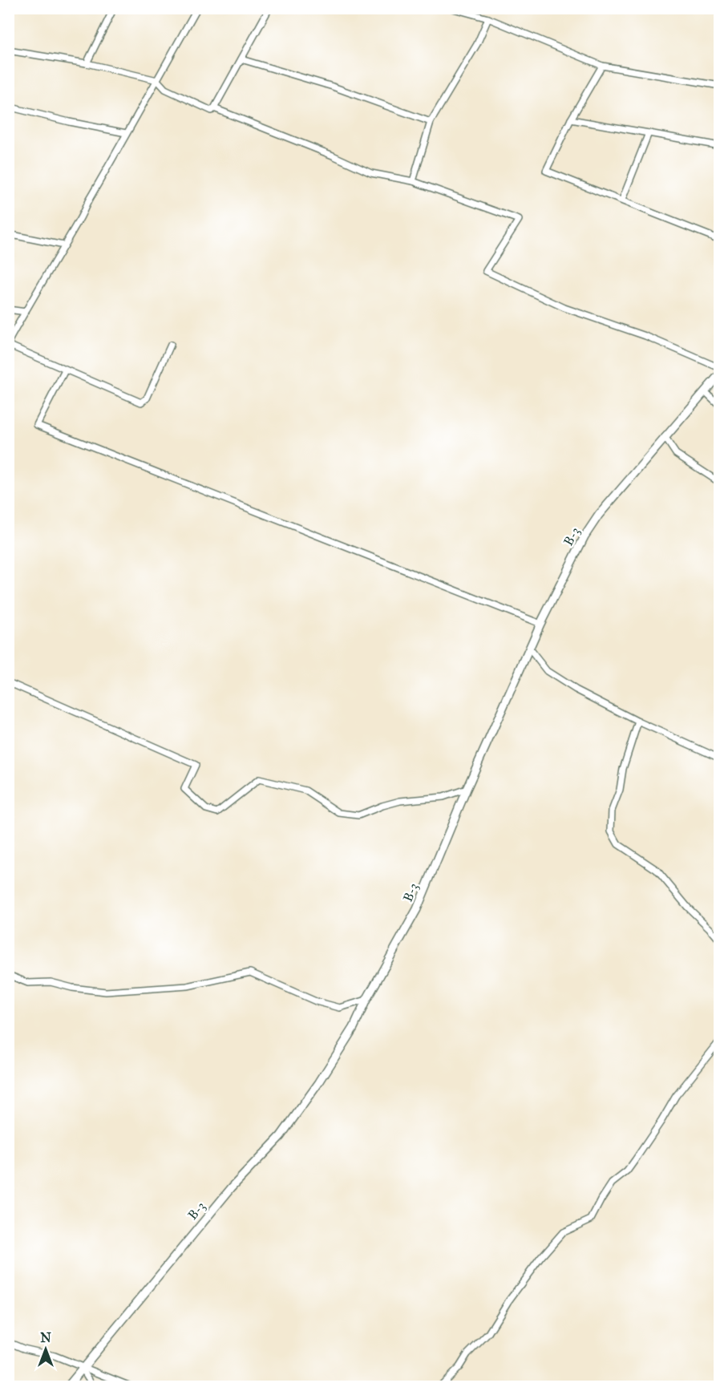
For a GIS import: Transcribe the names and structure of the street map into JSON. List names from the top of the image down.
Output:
{
  "streets": {
    "main road": ["B-3"]
  },
  "north": "top"
}
